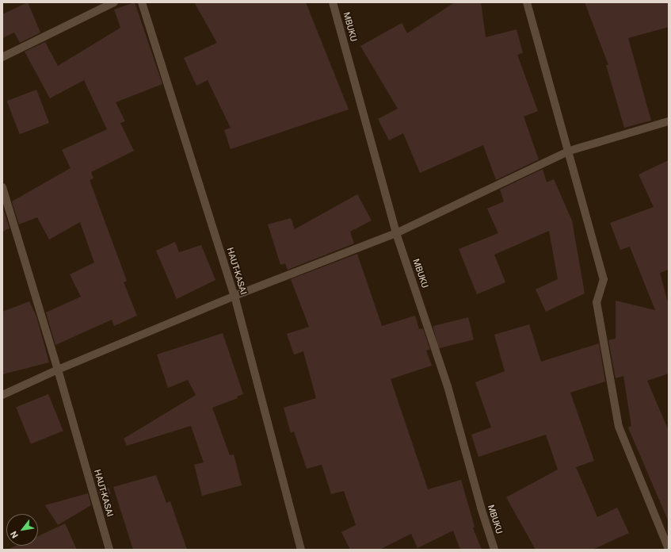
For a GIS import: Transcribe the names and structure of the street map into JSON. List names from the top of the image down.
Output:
{
  "streets": {
    "street": ["MBUKU", "HAUT-KASAI"]
  },
  "north": "bottom left"
}
